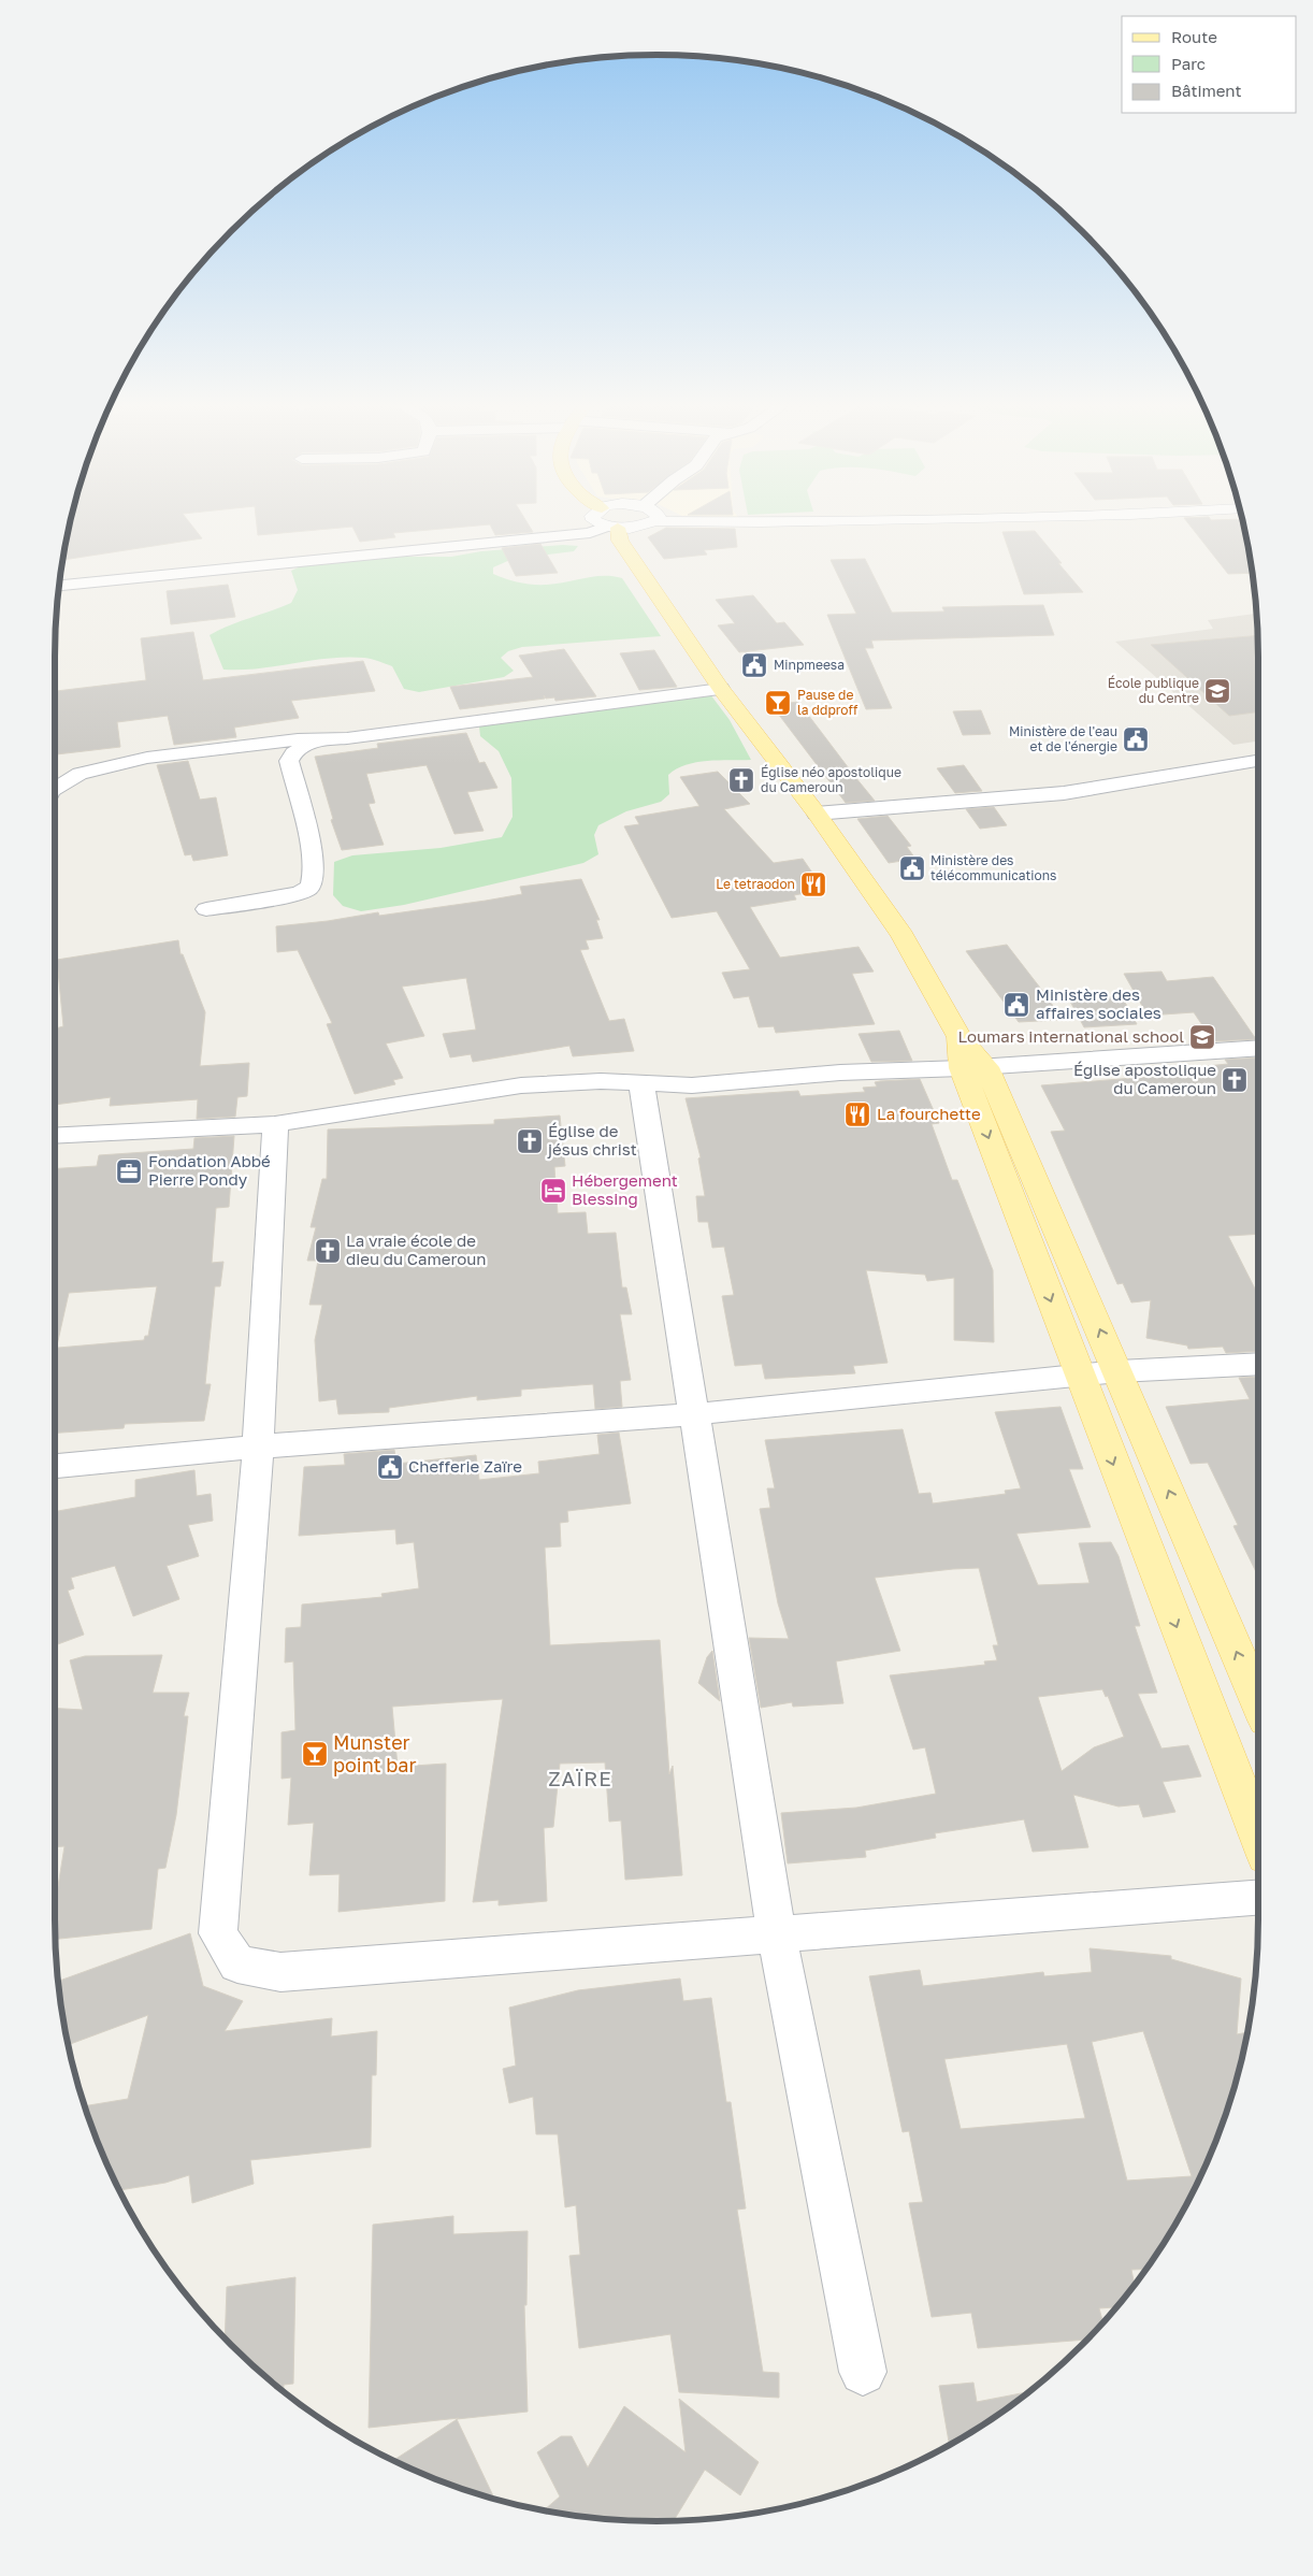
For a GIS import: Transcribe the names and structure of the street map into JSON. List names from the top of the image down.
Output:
{
  "districts": ["ZAÏRE"],
  "places": {
    "public building": [
      "Minpmeesa",
      "Ministère de l'eau et de l'énergie",
      "Ministère des télécommunications",
      "Ministère des affaires sociales",
      "Chefferie Zaïre"
    ],
    "school or university": ["École publique du Centre", "Loumars international school"],
    "bar": ["Pause de la ddproff", "Munster point bar"],
    "church": [
      "Église néo apostolique du Cameroun",
      "Église apostolique du Cameroun",
      "Église de jésus christ",
      "La vraie école de dieu du Cameroun"
    ],
    "restaurant": ["Le tetraodon", "La fourchette"],
    "office": ["Fondation Abbé Pierre Pondy"],
    "hotel": ["Hébergement Blessing"]
  },
  "legend": ["Route", "Parc", "Bâtiment"]
}
